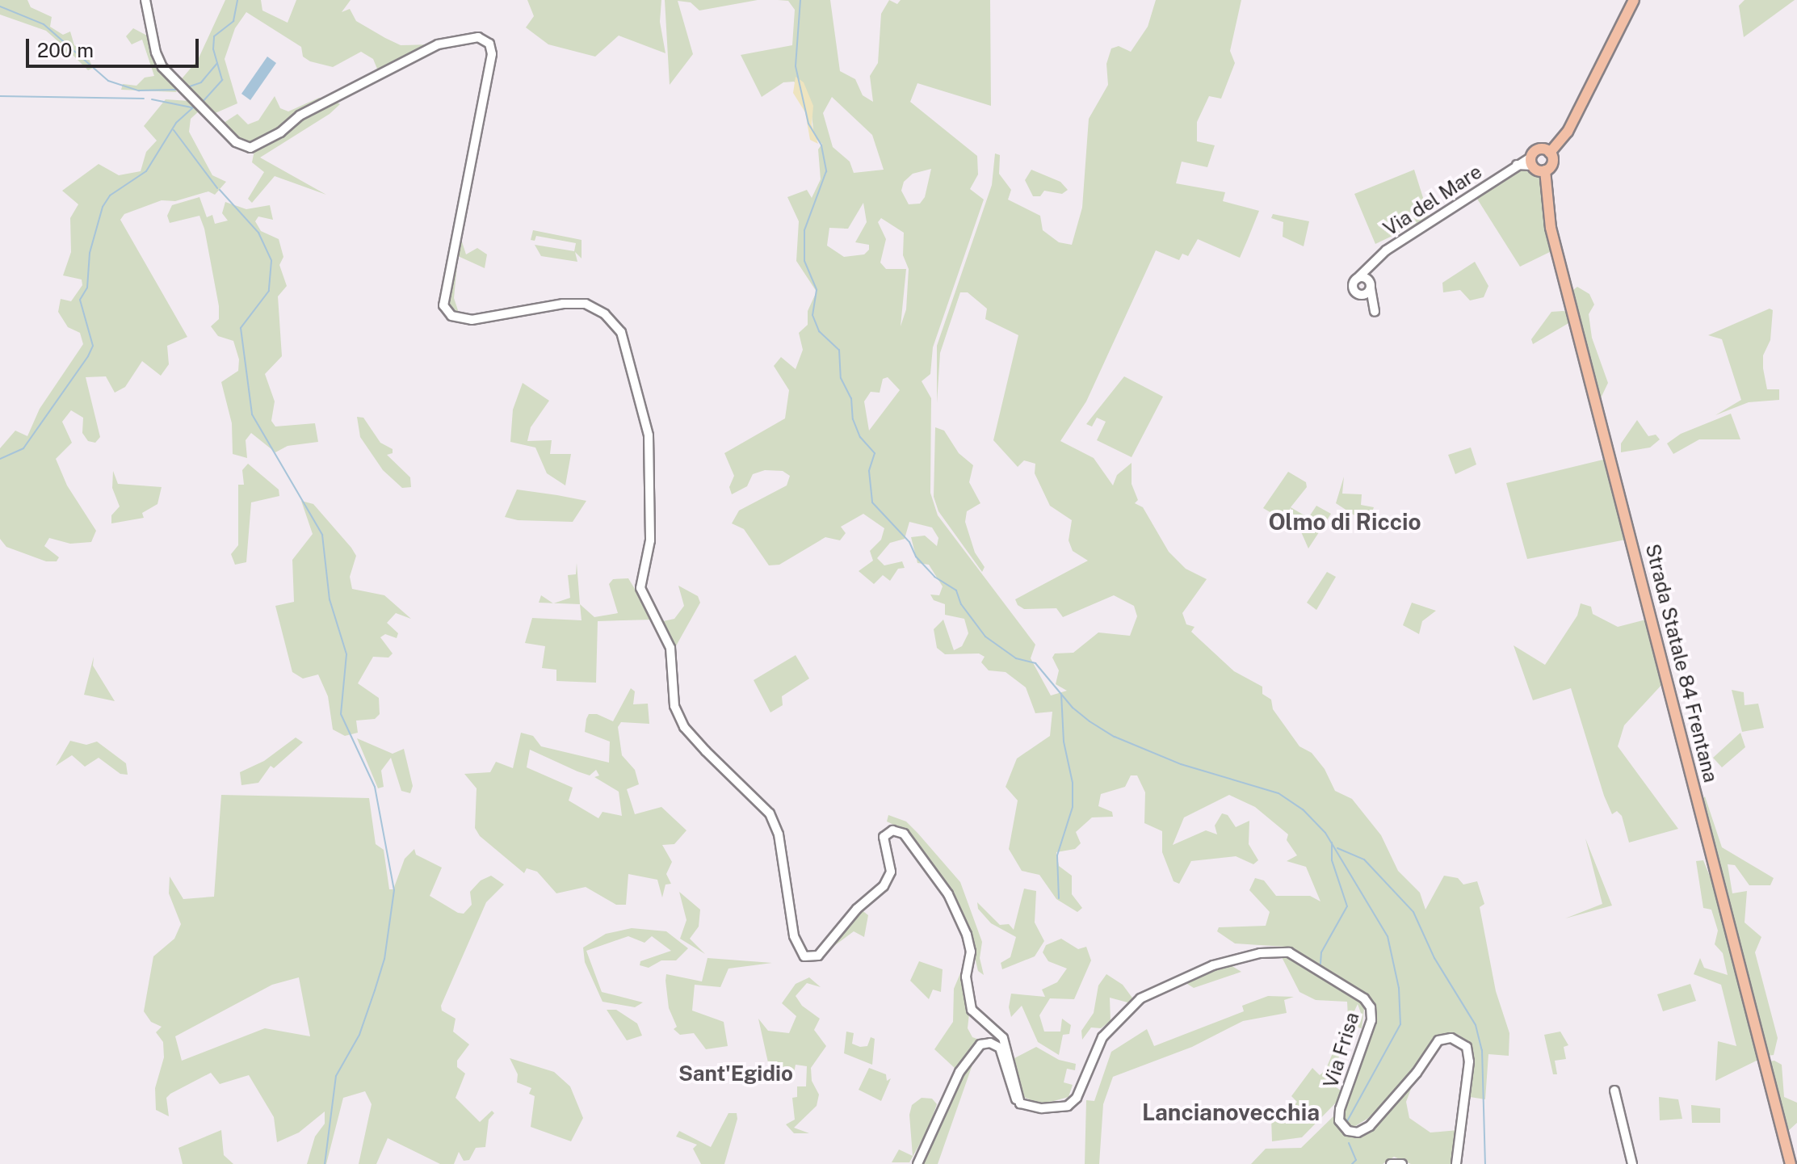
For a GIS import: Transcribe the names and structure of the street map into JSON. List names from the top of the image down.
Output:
{
  "streets": {
    "main road": ["Strada Statale 84 Frentana"],
    "street": ["Via del Mare", "Via Frisa"]
  },
  "districts": ["Olmo di Riccio", "Sant'Egidio", "Lancianovecchia"],
  "scale_bar": "200 m"
}
